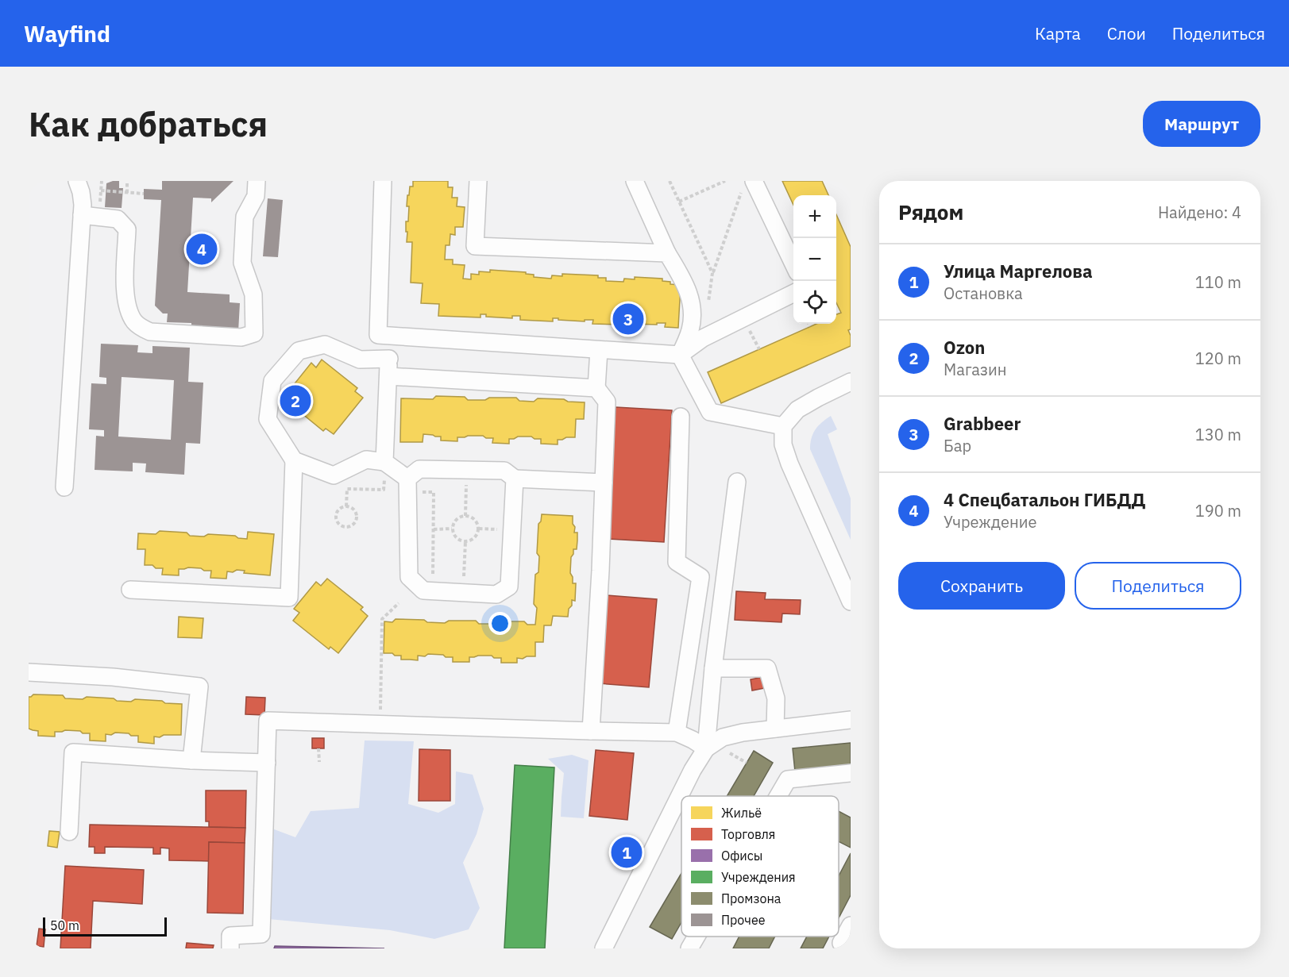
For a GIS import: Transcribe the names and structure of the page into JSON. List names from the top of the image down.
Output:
{
  "legend": [
    "Жильё",
    "Торговля",
    "Офисы",
    "Учреждения",
    "Промзона",
    "Прочее"
  ],
  "scale_bar": "50 m",
  "page": {
    "header": "Wayfind",
    "nav": ["Карта", "Слои", "Поделиться"],
    "buttons": [
      "Маршрут",
      ["Сохранить", "Поделиться"]
    ],
    "title": "Как добраться",
    "heading": ["Рядом", "Найдено: 4"],
    "map_buttons": ["+", "−"],
    "pins": [
      "4",
      "3",
      "2",
      "1"
    ],
    "list": [
      {
        "mark": "1",
        "name": "Улица Маргелова",
        "note": "Остановка",
        "value": "110 m"
      },
      {
        "mark": "2",
        "name": "Ozon",
        "note": "Магазин",
        "value": "120 m"
      },
      {
        "mark": "3",
        "name": "Grabbeer",
        "note": "Бар",
        "value": "130 m"
      },
      {
        "mark": "4",
        "name": "4 Спецбатальон ГИБДД",
        "note": "Учреждение",
        "value": "190 m"
      }
    ],
    "scale": "50 m"
  }
}
